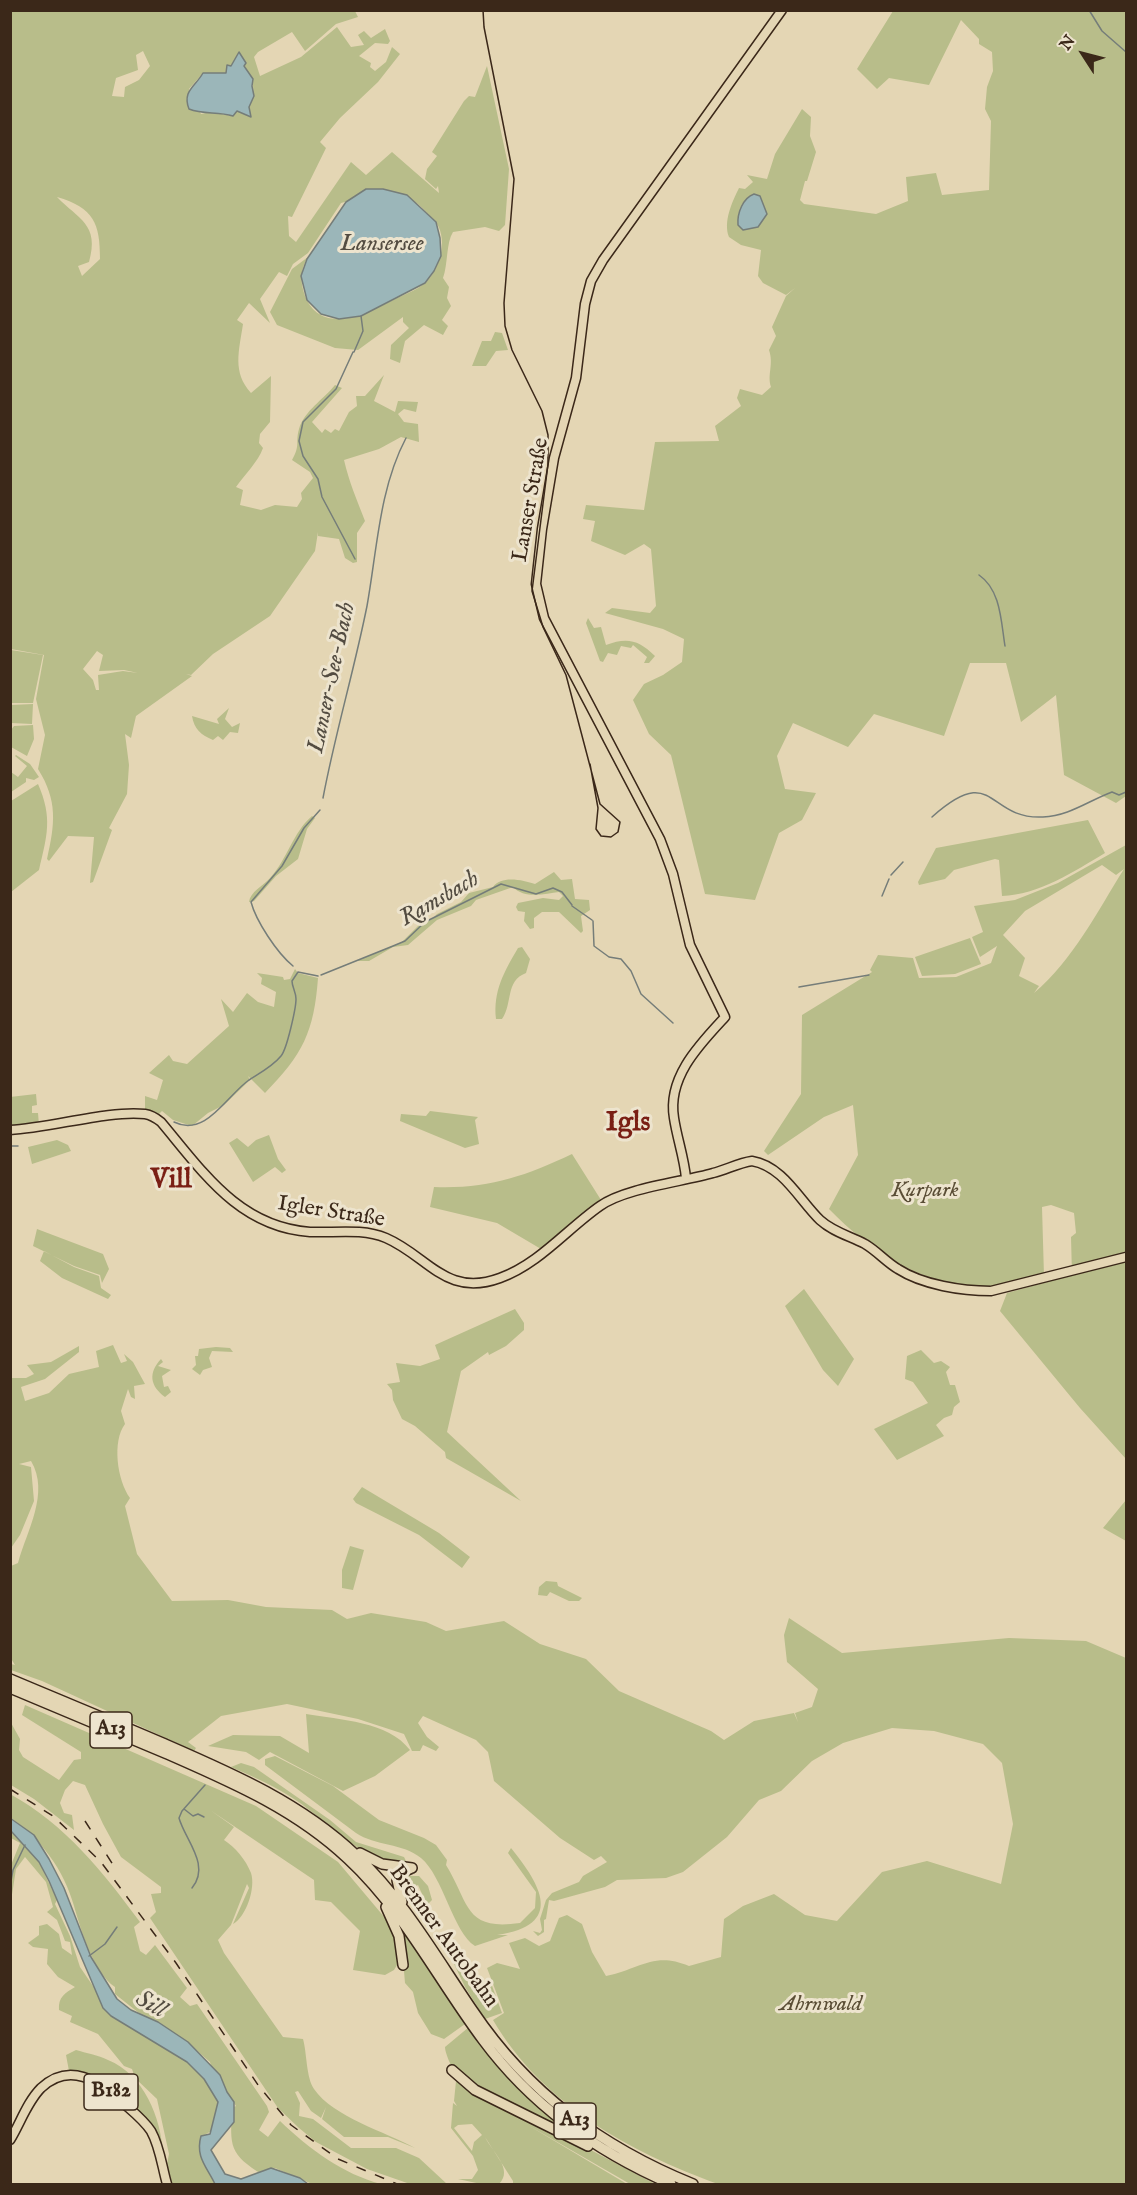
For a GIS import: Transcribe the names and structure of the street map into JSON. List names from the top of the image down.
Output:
{
  "streets": {
    "highway": ["A13", "Brenner Autobahn"],
    "main road": ["Lanser Straße", "Igler Straße", "B182"]
  },
  "crossings": [
    ["Lanser Straße", "Igler Straße"]
  ],
  "districts": ["Igls", "Vill"],
  "water": [
    "Lansersee",
    "Lanser-See-Bach",
    "Ramsbach",
    "Sill"
  ],
  "parks": ["Kurpark", "Ahrnwald"],
  "north": "top left"
}
